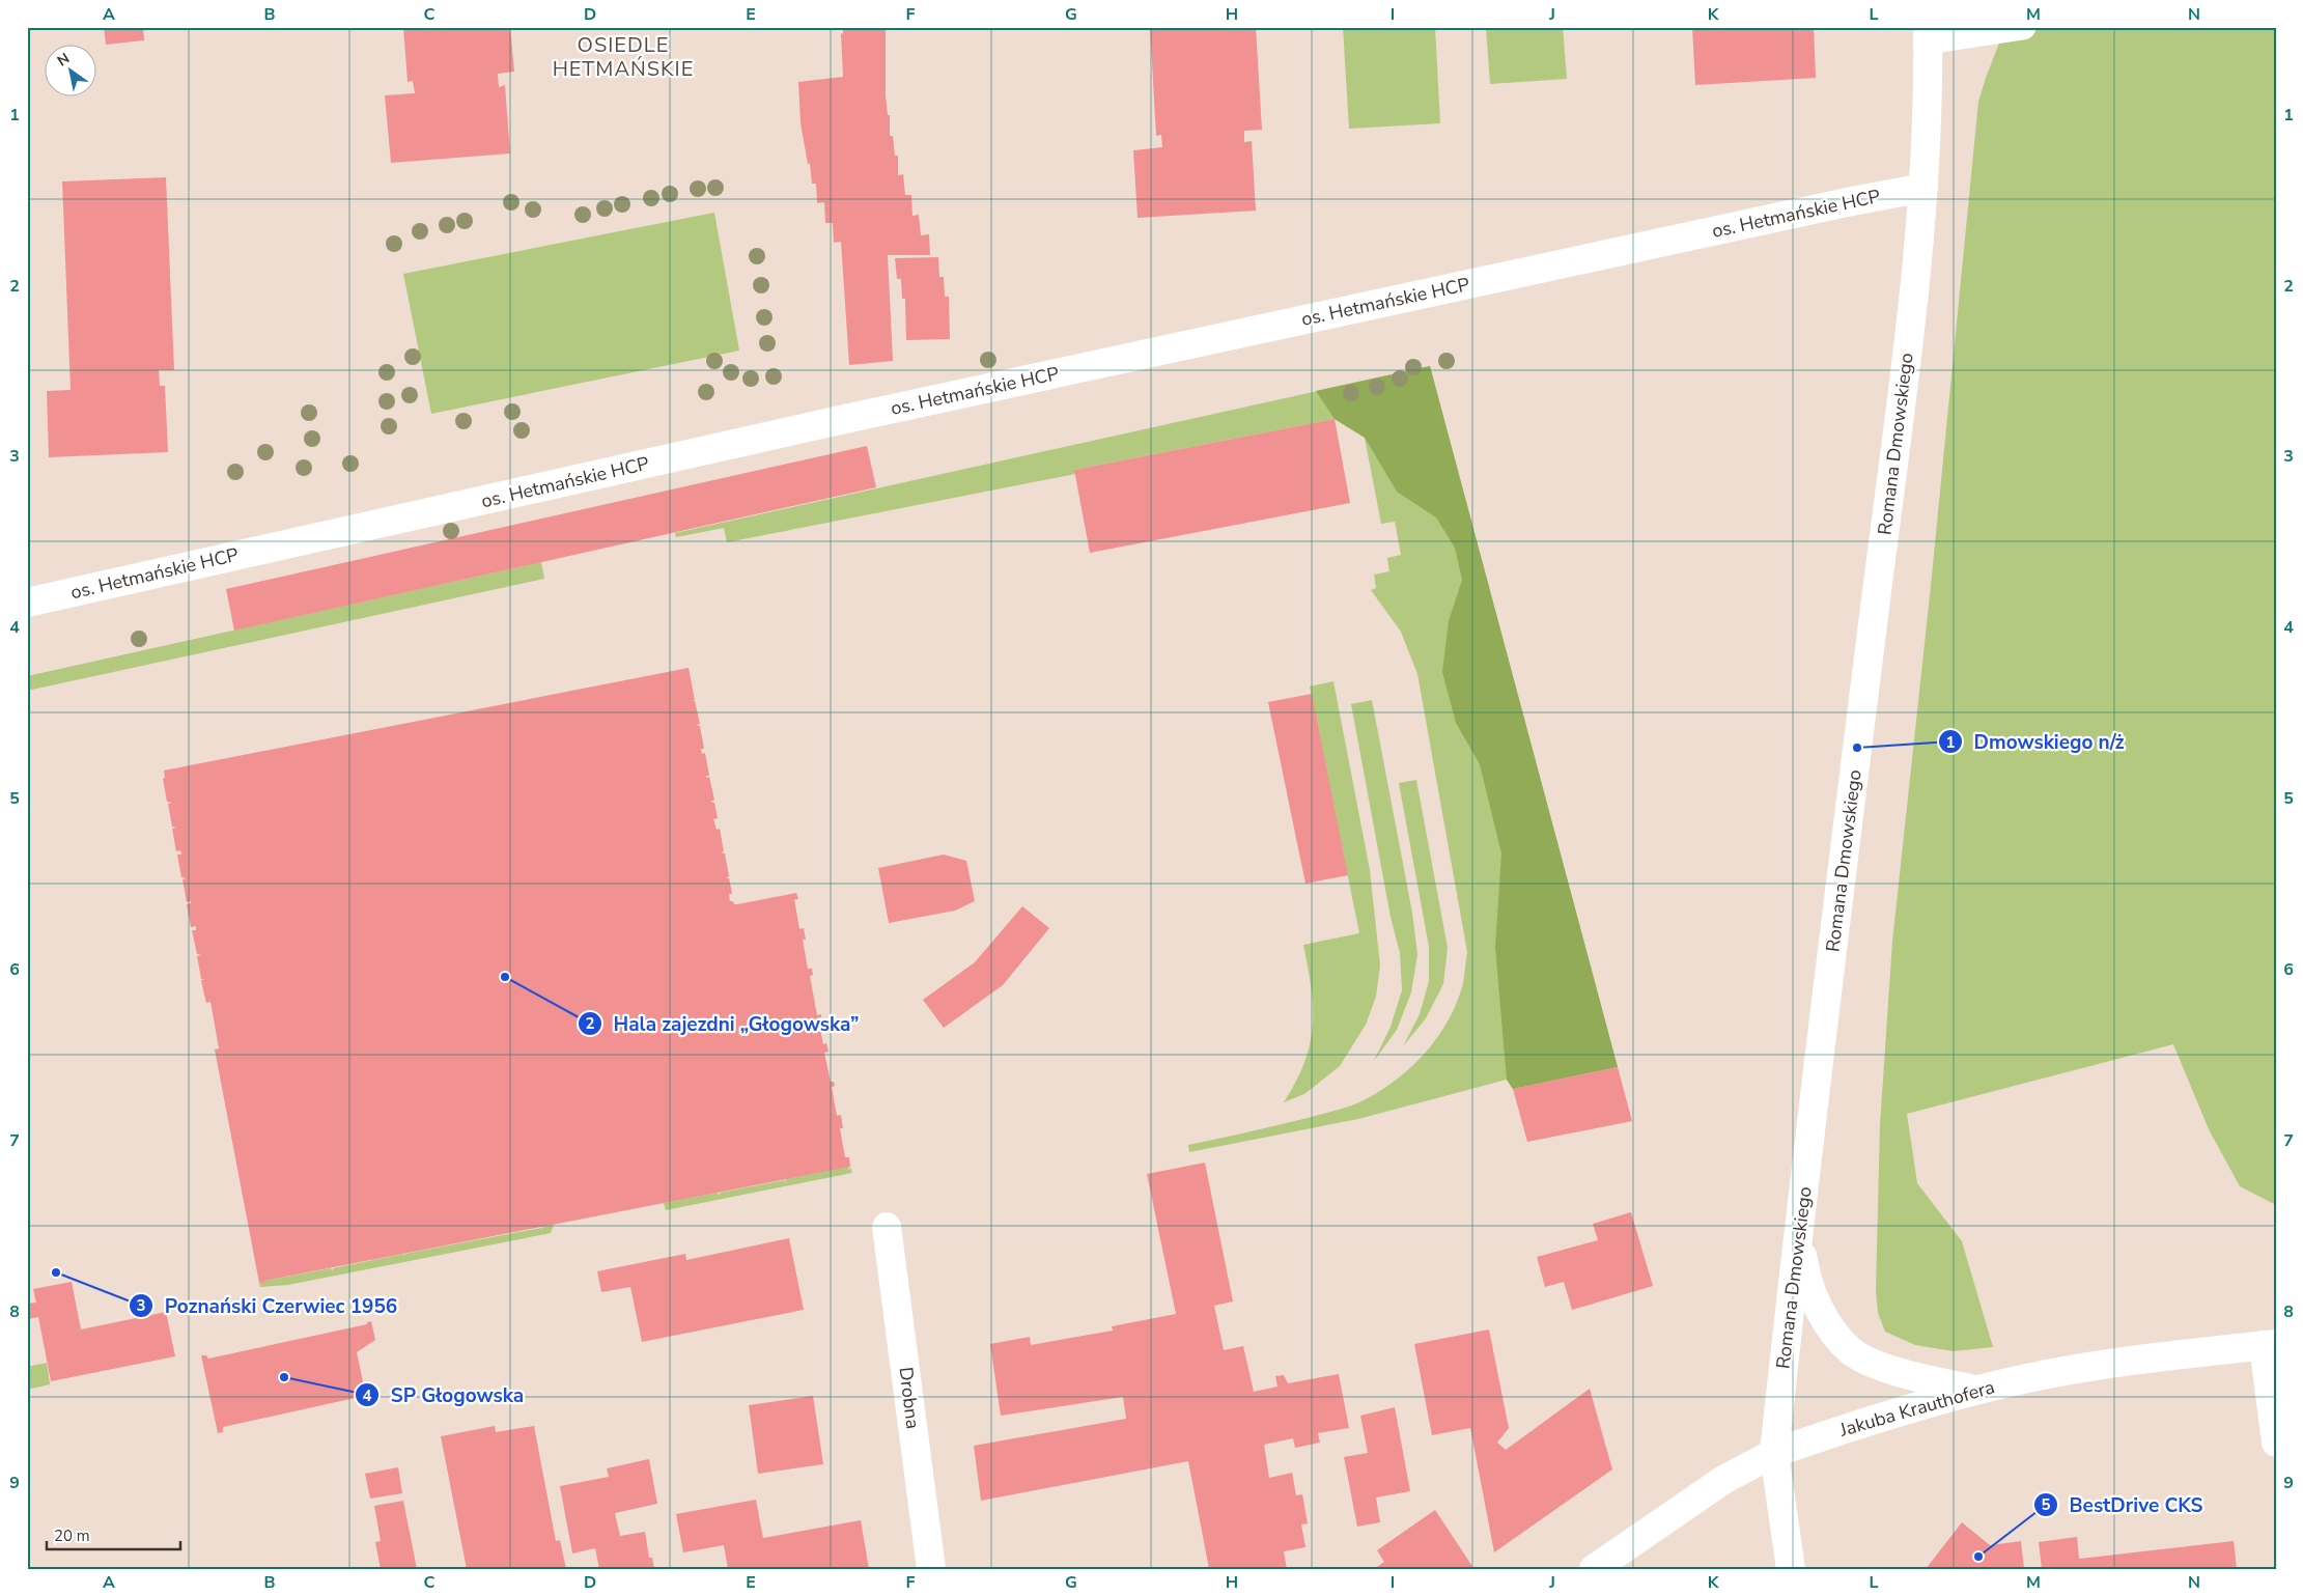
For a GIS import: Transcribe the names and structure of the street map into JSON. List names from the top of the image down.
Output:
{
  "streets": {
    "street": [
      "os. Hetmańskie HCP",
      "Romana Dmowskiego",
      "Drobna",
      "Jakuba Krauthofera"
    ]
  },
  "crossings": [
    ["os. Hetmańskie HCP", "Romana Dmowskiego"],
    ["Romana Dmowskiego", "Jakuba Krauthofera"]
  ],
  "districts": ["OSIEDLE HETMAŃSKIE"],
  "places": [
    "Dmowskiego n/ż",
    "Hala zajezdni „Głogowska”",
    "Poznański Czerwiec 1956",
    "SP Głogowska",
    "BestDrive CKS"
  ],
  "scale_bar": "20 m",
  "north": "top left",
  "grid": {
    "columns": [
      "A",
      "B",
      "C",
      "D",
      "E",
      "F",
      "G",
      "H",
      "I",
      "J",
      "K",
      "L",
      "M",
      "N"
    ],
    "rows": [
      "1",
      "2",
      "3",
      "4",
      "5",
      "6",
      "7",
      "8",
      "9"
    ]
  }
}
